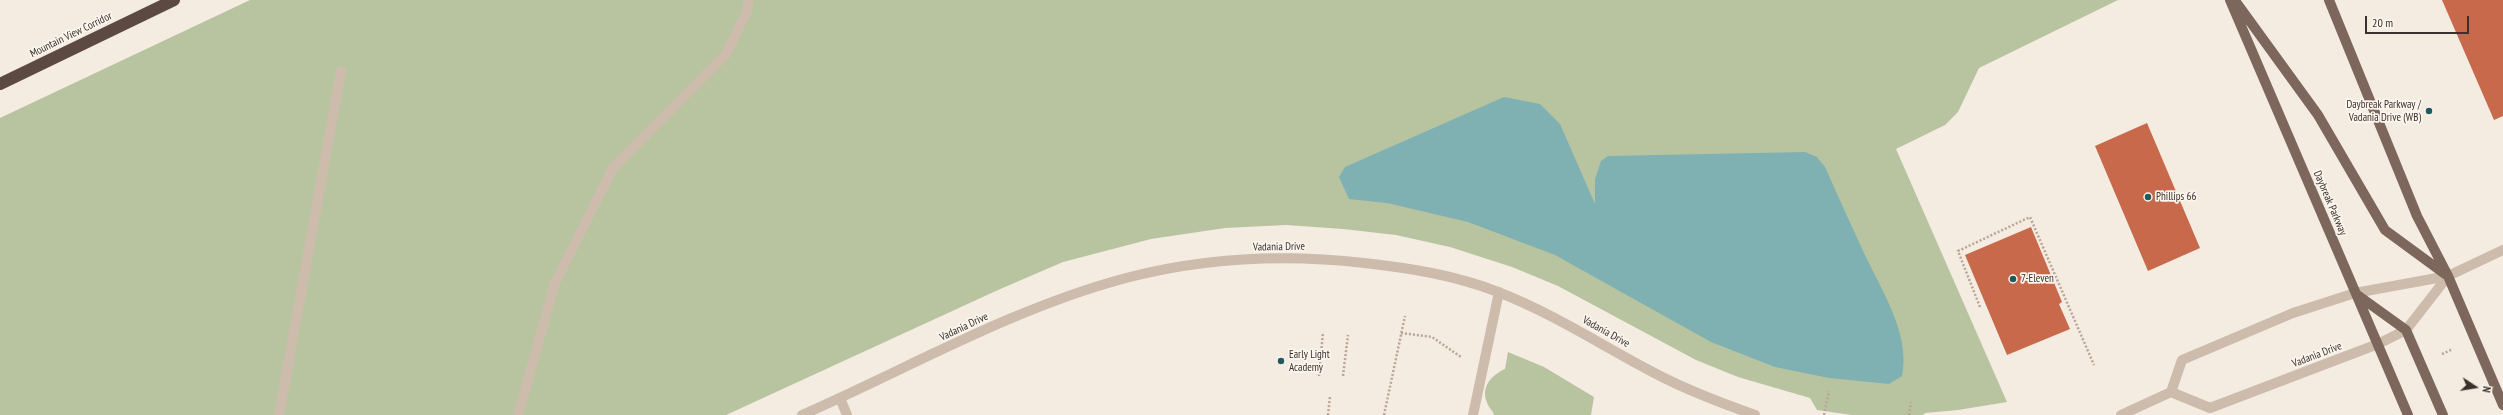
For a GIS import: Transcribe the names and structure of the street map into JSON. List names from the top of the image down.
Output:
{
  "streets": {
    "highway": ["Mountain View Corridor"],
    "main road": ["Daybreak Parkway"],
    "street": ["Vadania Drive"]
  },
  "crossings": [
    ["Daybreak Parkway", "Vadania Drive"]
  ],
  "places": [
    "Daybreak Parkway / Vadania Drive (WB)",
    "Phillips 66",
    "7-Eleven",
    "Early Light Academy"
  ],
  "scale_bar": "20 m",
  "north": "right"
}
